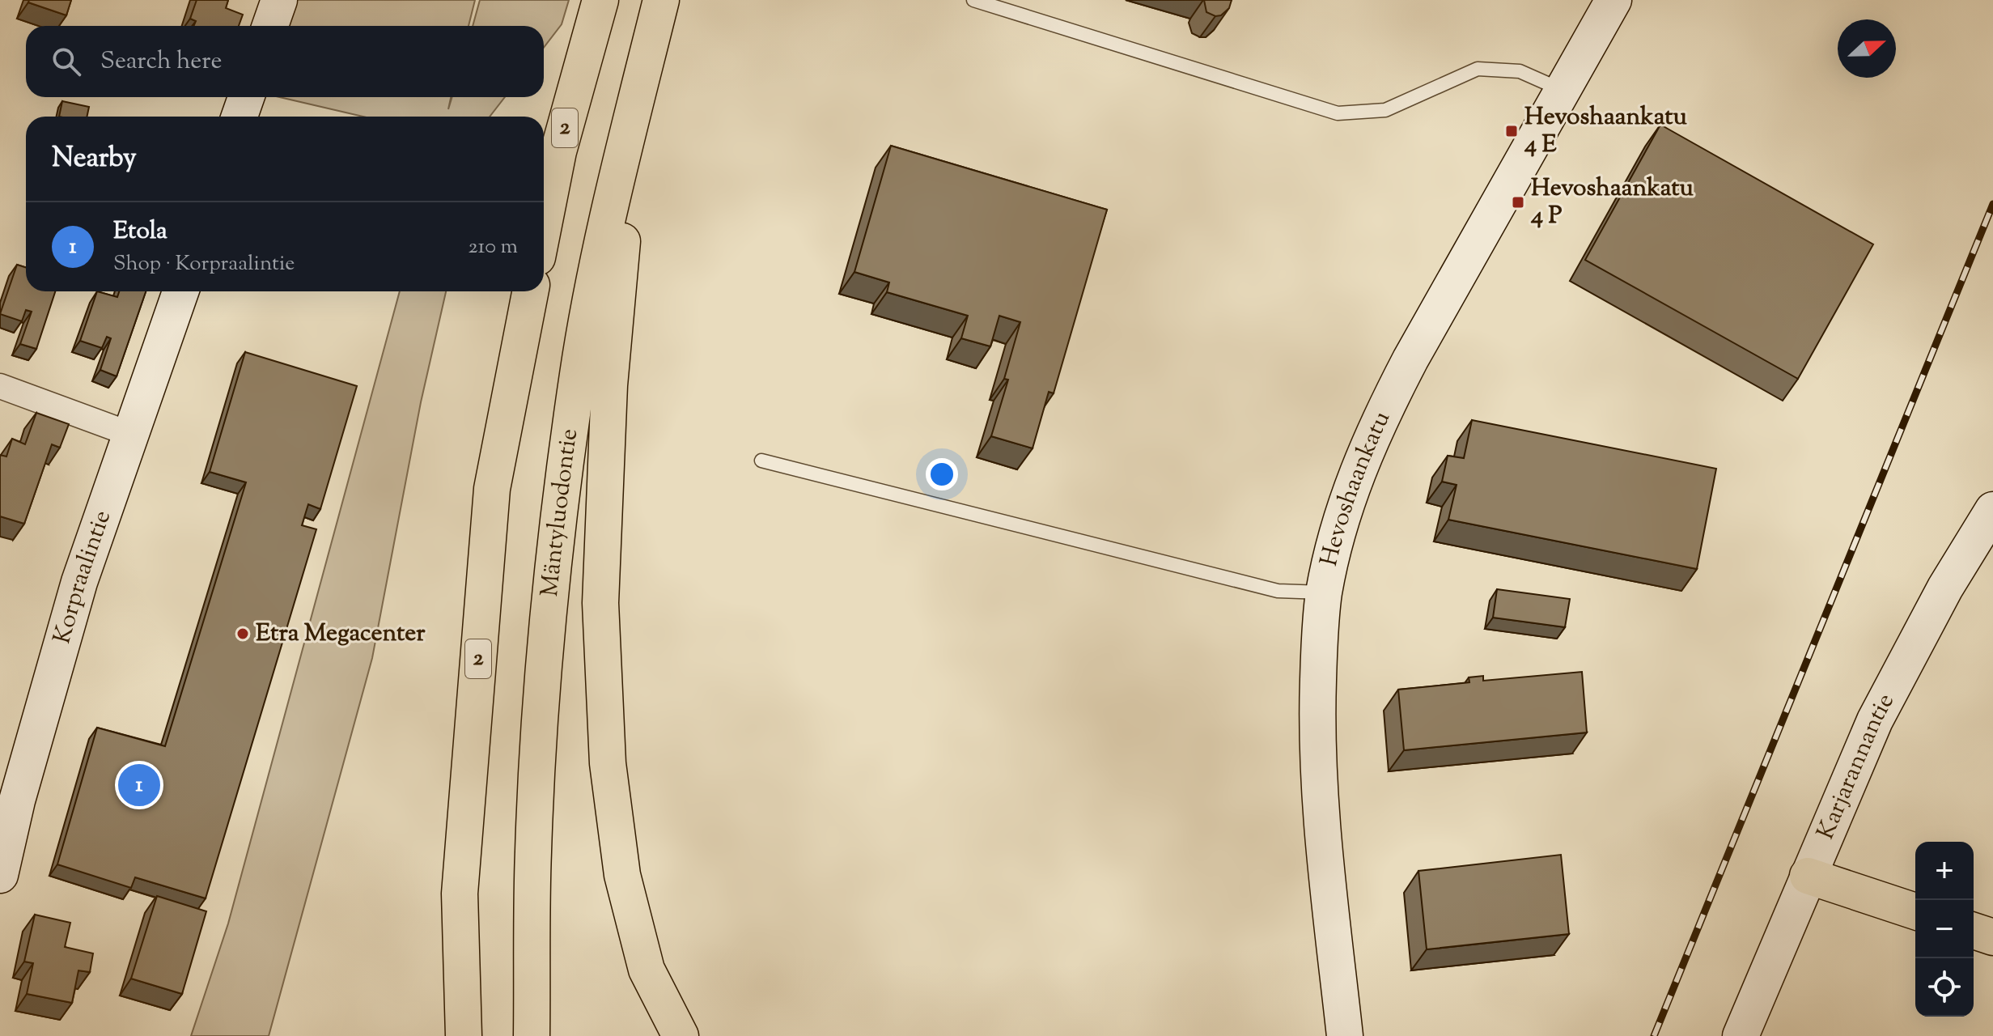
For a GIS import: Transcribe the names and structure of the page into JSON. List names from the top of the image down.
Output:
{
  "streets": {
    "highway": ["2", "Mäntyluodontie"],
    "street": ["Hevoshaankatu", "Korpraalintie", "Karjarannantie"]
  },
  "places": {
    "transit": ["Hevoshaankatu 4 E", "Hevoshaankatu 4 P"],
    "other": ["Etra Megacenter"]
  },
  "north": "right",
  "page": {
    "search": "Search here",
    "heading": "Nearby",
    "list": [
      {
        "mark": "1",
        "name": "Etola",
        "note": "Shop · Korpraalintie",
        "value": "210 m"
      }
    ],
    "pins": "1",
    "map_buttons": ["+", "−"]
  }
}
